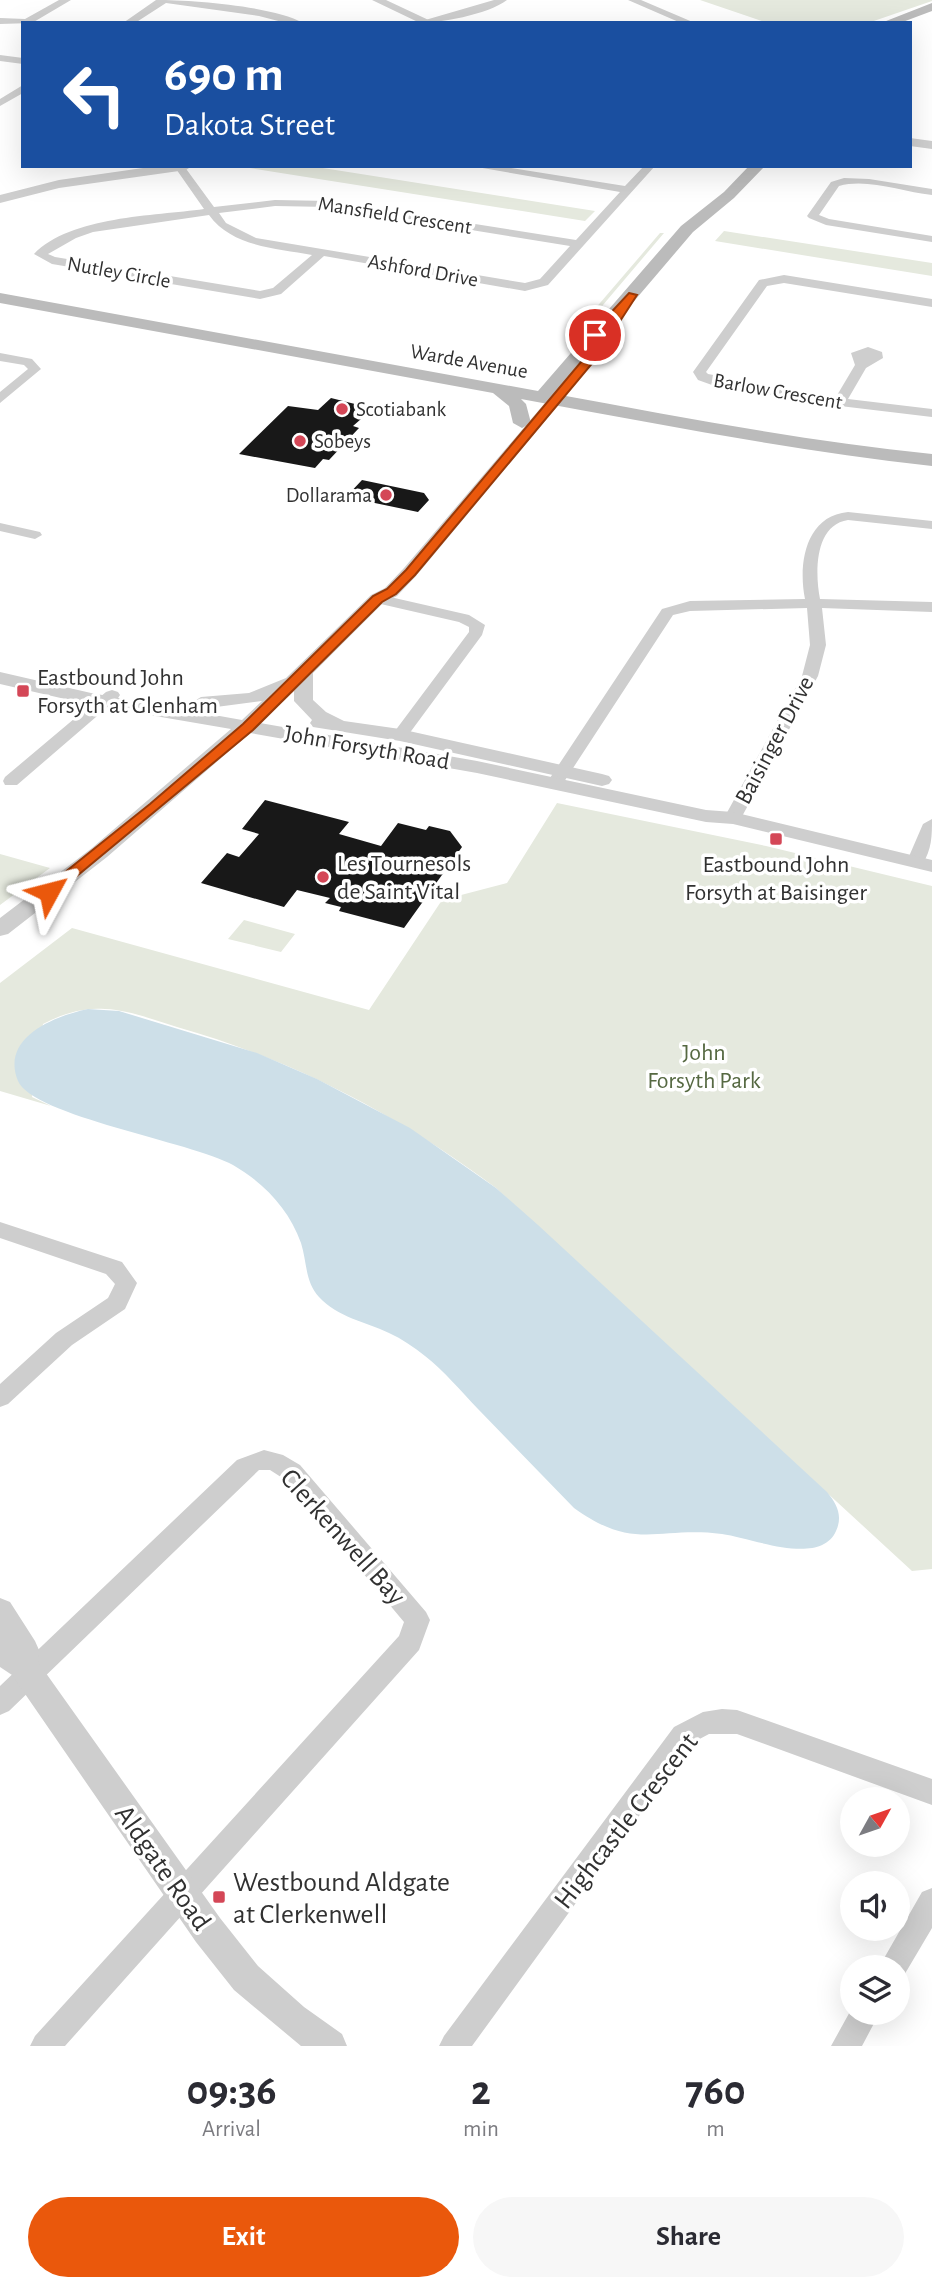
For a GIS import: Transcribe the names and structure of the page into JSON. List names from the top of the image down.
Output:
{
  "streets": {
    "main road": ["Warde Avenue"],
    "street": [
      "Mansfield Crescent",
      "Ashford Drive",
      "Nutley Circle",
      "Barlow Crescent",
      "Baisinger Drive",
      "John Forsyth Road",
      "Clerkenwell Bay",
      "Highcastle Crescent",
      "Aldgate Road"
    ]
  },
  "crossings": [
    ["Mansfield Crescent", "Ashford Drive"],
    ["Mansfield Crescent", "Nutley Circle"],
    ["Ashford Drive", "Nutley Circle"],
    ["Baisinger Drive", "John Forsyth Road"],
    ["Clerkenwell Bay", "Aldgate Road"]
  ],
  "parks": ["John Forsyth Park"],
  "places": {
    "other": [
      "Scotiabank",
      "Sobeys",
      "Dollarama",
      "Les Tournesols de Saint Vital"
    ],
    "transit": ["Eastbound John Forsyth at Glenham", "Eastbound John Forsyth at Baisinger", "Westbound Aldgate at Clerkenwell"]
  },
  "north": "top right",
  "page": {
    "turn": ["690 m", "Dakota Street"],
    "eta": [
      "09:36",
      "Arrival",
      "2",
      "min",
      "760",
      "m"
    ],
    "buttons": ["Exit", "Share"]
  }
}
